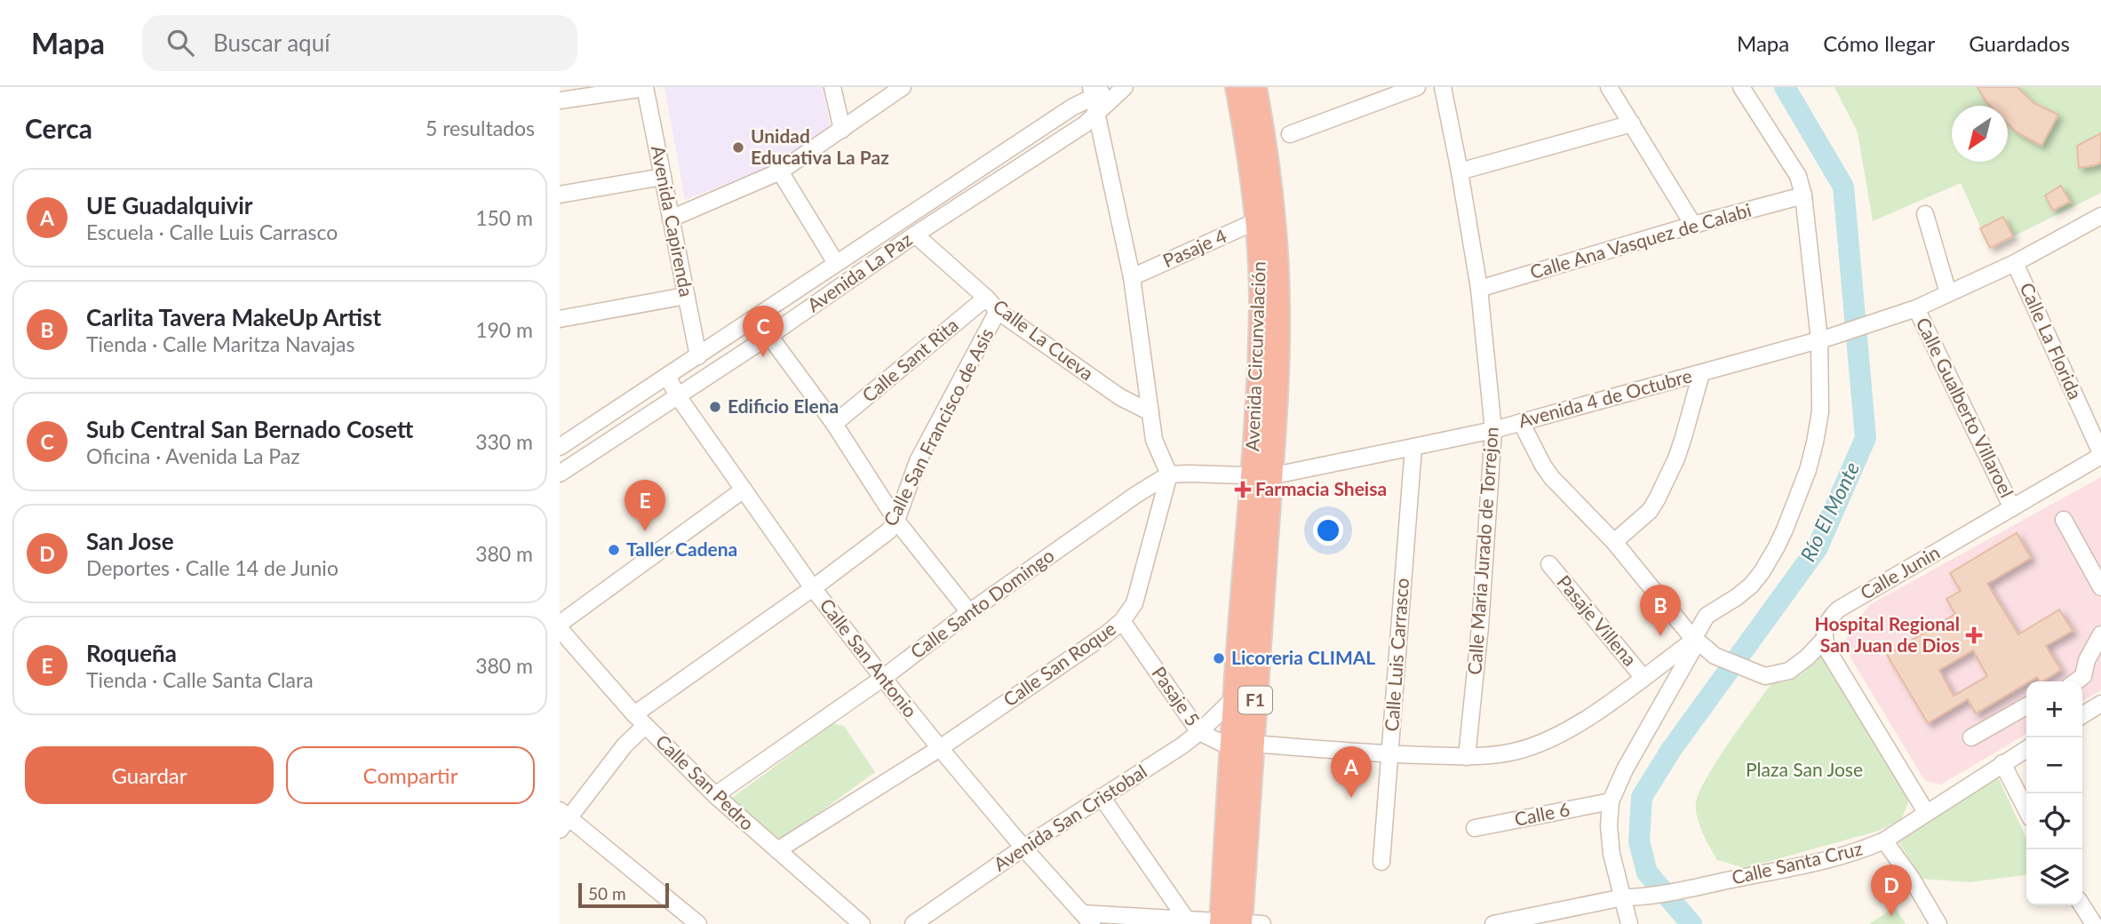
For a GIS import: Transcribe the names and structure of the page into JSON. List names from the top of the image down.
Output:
{
  "streets": {
    "highway": ["Avenida Circunvalación", "F1"],
    "street": [
      "Avenida Capirenda",
      "Calle Ana Vasquez de Calabi",
      "Pasaje 4",
      "Avenida La Paz",
      "Calle La Cueva",
      "Calle La Florida",
      "Calle Sant Rita",
      "Avenida 4 de Octubre",
      "Calle Gualberto Villaroel",
      "Calle San Francisco de Asis",
      "Calle Maria Jurado de Torrejon",
      "Calle Junin",
      "Calle Santo Domingo",
      "Pasaje Villena",
      "Calle Luis Carrasco",
      "Calle San Antonio",
      "Calle San Roque",
      "Pasaje 5",
      "Calle San Pedro",
      "Calle 6",
      "Avenida San Cristobal",
      "Calle Santa Cruz"
    ]
  },
  "crossings": [
    ["Avenida Capirenda", "Avenida La Paz"],
    ["Calle Ana Vasquez de Calabi", "Calle Maria Jurado de Torrejon"],
    ["Pasaje 4", "Avenida Circunvalación"],
    ["Avenida La Paz", "Calle La Cueva"],
    ["Avenida La Paz", "Calle San Antonio"],
    ["Calle La Cueva", "Calle Sant Rita"],
    ["Calle La Cueva", "Calle San Francisco de Asis"],
    ["Calle La Florida", "Avenida 4 de Octubre"],
    ["Calle La Florida", "Calle Junin"],
    ["Avenida Circunvalación", "Avenida 4 de Octubre"],
    ["Avenida Circunvalación", "Pasaje 5"],
    ["Avenida 4 de Octubre", "Calle Gualberto Villaroel"],
    ["Avenida 4 de Octubre", "Calle Maria Jurado de Torrejon"],
    ["Avenida 4 de Octubre", "Calle Luis Carrasco"],
    ["Calle Gualberto Villaroel", "Calle Junin"],
    ["Calle San Francisco de Asis", "Calle San Antonio"],
    ["Calle San Francisco de Asis", "Calle San Pedro"],
    ["Calle Santo Domingo", "Calle San Antonio"],
    ["Calle Santo Domingo", "Calle San Roque"],
    ["Calle Santo Domingo", "Calle San Pedro"],
    ["Calle San Antonio", "Calle San Roque"],
    ["Calle San Antonio", "Avenida San Cristobal"],
    ["Calle San Roque", "Pasaje 5"],
    ["Calle San Roque", "Calle San Pedro"],
    ["Pasaje 5", "Avenida San Cristobal"]
  ],
  "water": ["Río El Monte"],
  "parks": ["Plaza San Jose"],
  "places": {
    "other": [
      "Unidad Educativa La Paz",
      "Edificio Elena",
      "Taller Cadena",
      "Licoreria CLIMAL"
    ],
    "health": ["Farmacia Sheisa", "Hospital Regional San Juan de Dios"]
  },
  "scale_bar": "50 m",
  "north": "bottom left",
  "page": {
    "header": "Mapa",
    "search": "Buscar aquí",
    "nav": ["Mapa", "Cómo llegar", "Guardados"],
    "heading": ["Cerca", "5 resultados"],
    "list": [
      {
        "mark": "A",
        "name": "UE Guadalquivir",
        "note": "Escuela · Calle Luis Carrasco",
        "value": "150 m"
      },
      {
        "mark": "B",
        "name": "Carlita Tavera MakeUp Artist",
        "note": "Tienda · Calle Maritza Navajas",
        "value": "190 m"
      },
      {
        "mark": "C",
        "name": "Sub Central San Bernado Cosett",
        "note": "Oficina · Avenida La Paz",
        "value": "330 m"
      },
      {
        "mark": "D",
        "name": "San Jose",
        "note": "Deportes · Calle 14 de Junio",
        "value": "380 m"
      },
      {
        "mark": "E",
        "name": "Roqueña",
        "note": "Tienda · Calle Santa Clara",
        "value": "380 m"
      }
    ],
    "pins": [
      "C",
      "E",
      "B",
      "A",
      "D"
    ],
    "map_buttons": ["+", "−"],
    "buttons": ["Guardar", "Compartir"],
    "scale": "50 m"
  }
}
